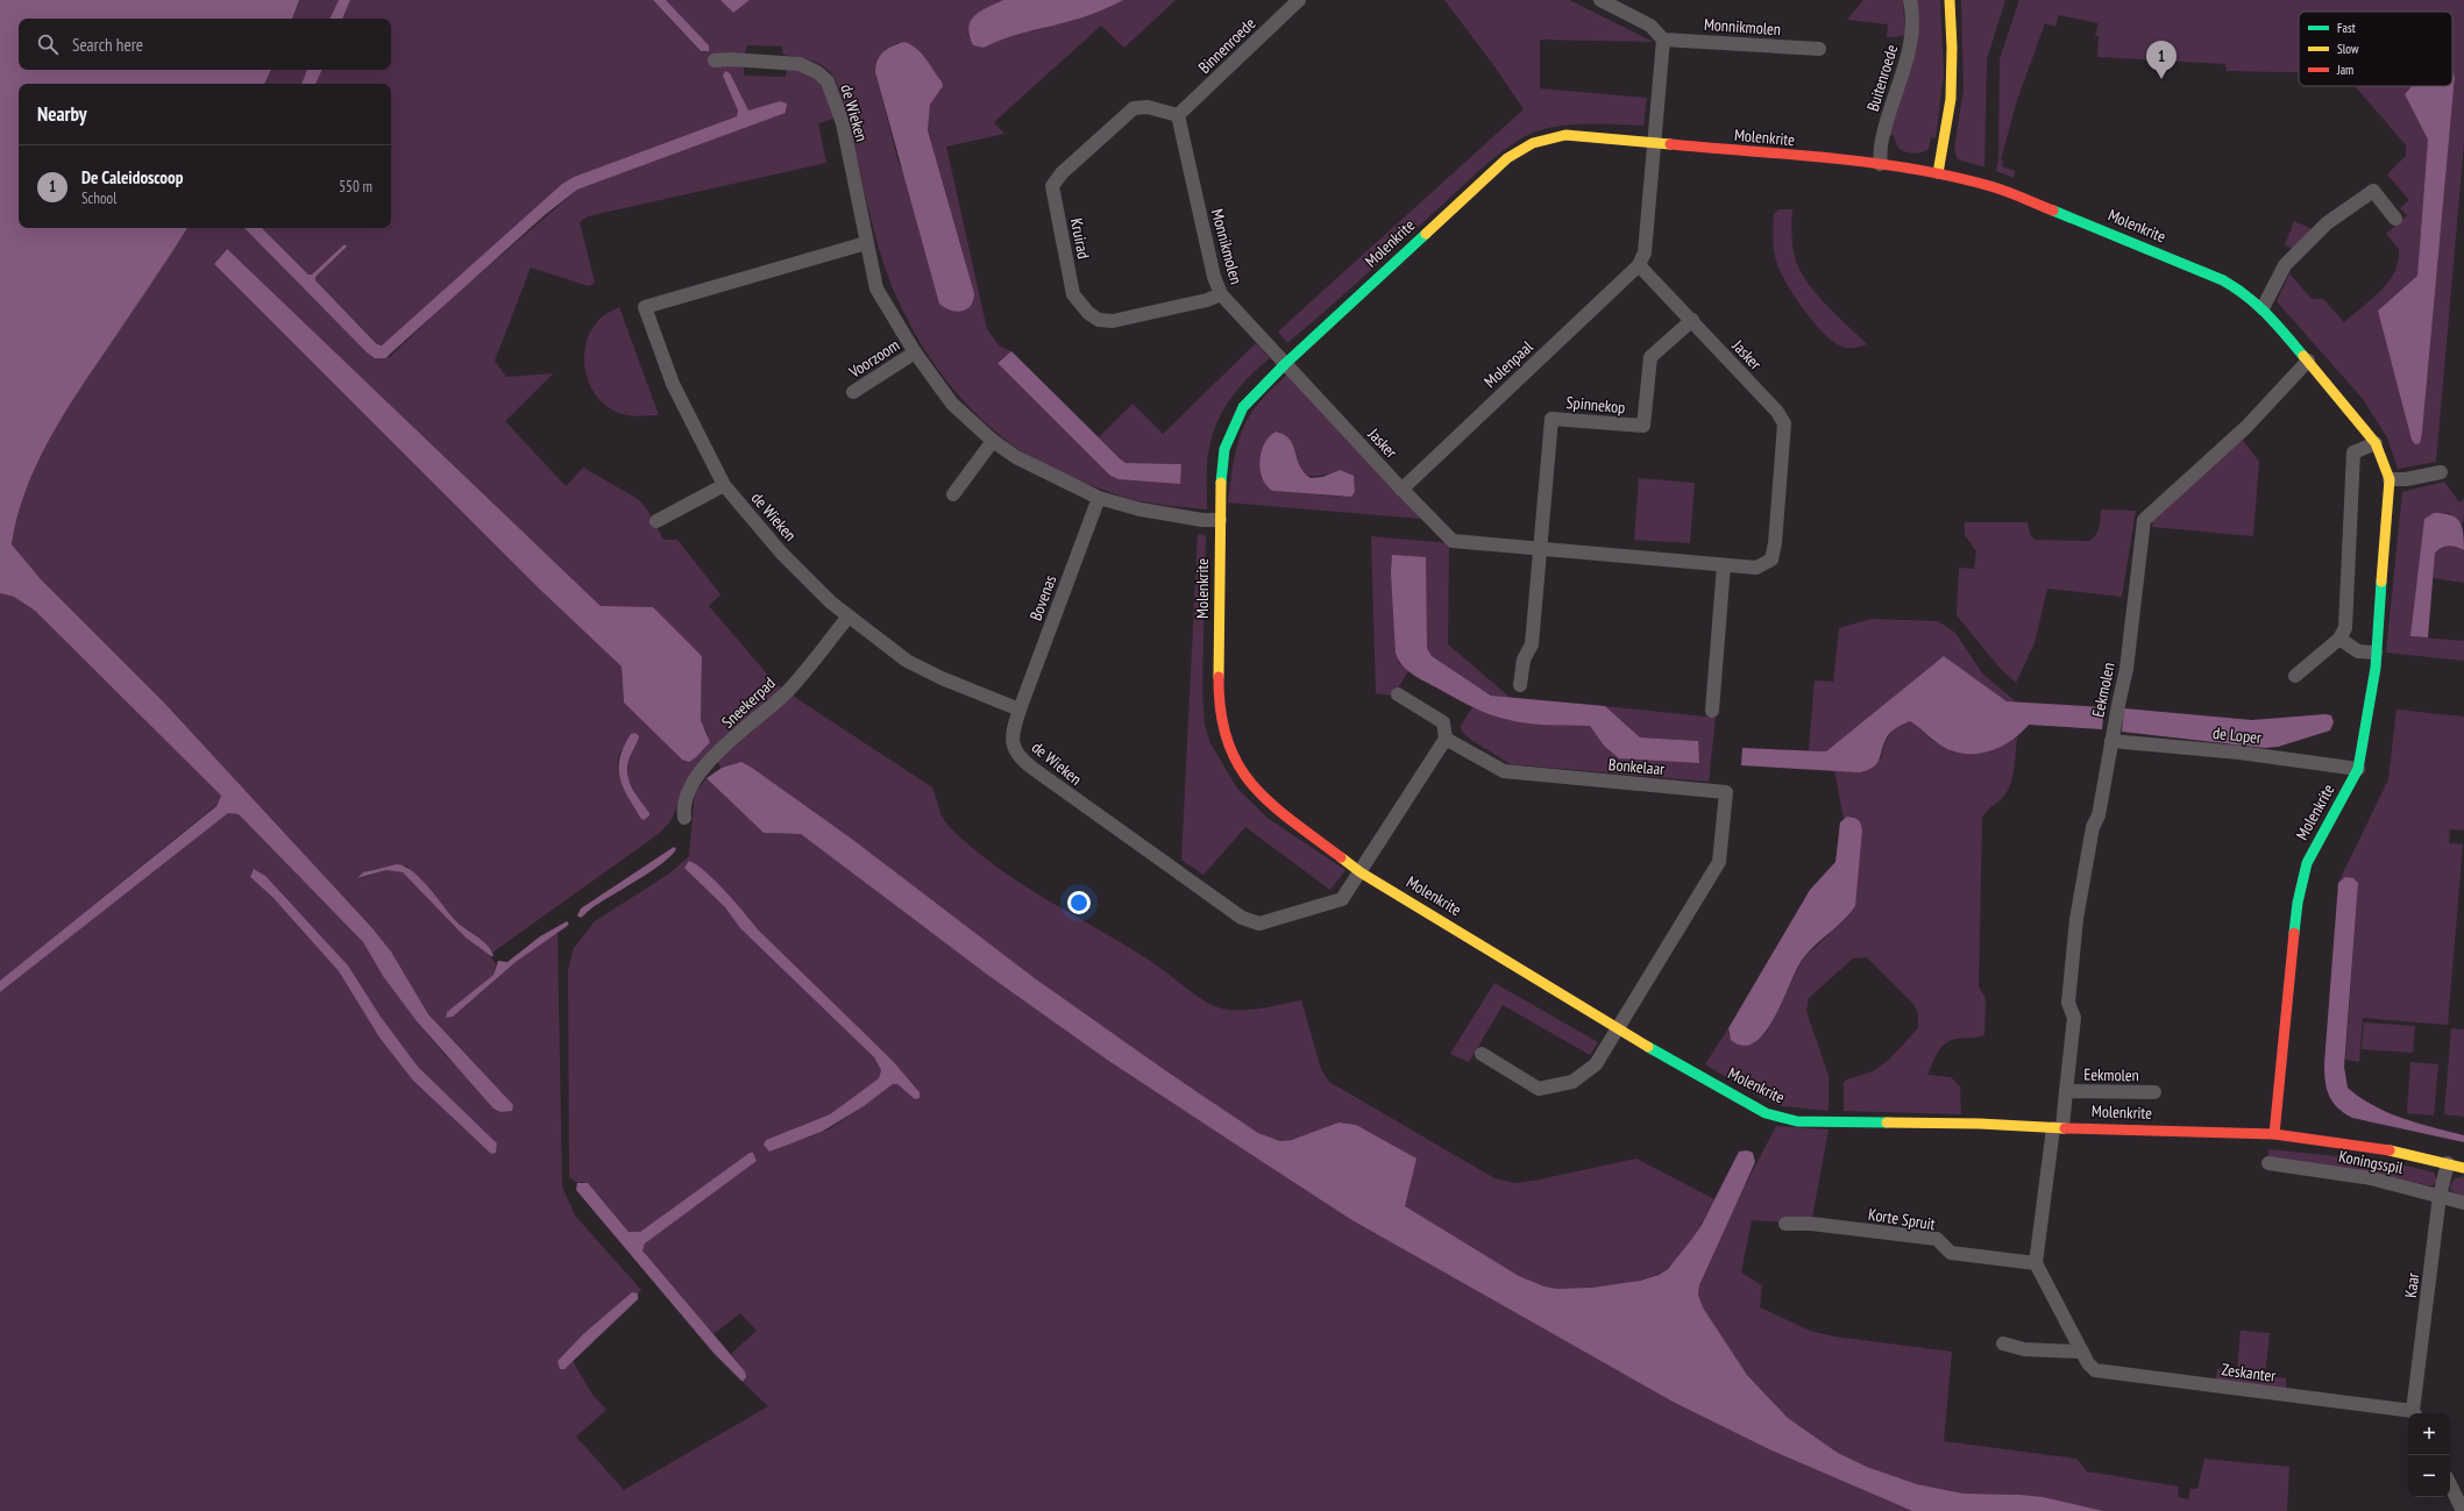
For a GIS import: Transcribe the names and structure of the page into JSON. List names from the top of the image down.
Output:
{
  "streets": {
    "street": [
      "Monnikmolen",
      "Binnenroede",
      "Buitenroede",
      "de Wieken",
      "Molenkrite",
      "Kruirad",
      "Jasker",
      "Voorzoom",
      "Molenpaal",
      "Spinnekop",
      "Bovenas",
      "Eekmolen",
      "Sneekerpad",
      "de Loper",
      "Bonkelaar",
      "Koningsspil",
      "Korte Spruit",
      "Kaar",
      "Zeskanter"
    ]
  },
  "crossings": [
    ["Monnikmolen", "Binnenroede"],
    ["Monnikmolen", "Molenkrite"],
    ["Monnikmolen", "Kruirad"],
    ["Monnikmolen", "Jasker"],
    ["Binnenroede", "Kruirad"],
    ["Buitenroede", "Molenkrite"],
    ["de Wieken", "Molenkrite"],
    ["de Wieken", "Voorzoom"],
    ["de Wieken", "Bovenas"],
    ["de Wieken", "Sneekerpad"],
    ["Molenkrite", "Jasker"],
    ["Molenkrite", "Eekmolen"],
    ["Molenkrite", "de Loper"],
    ["Molenkrite", "Bonkelaar"],
    ["Molenkrite", "Koningsspil"],
    ["Jasker", "Molenpaal"],
    ["Jasker", "Spinnekop"],
    ["Eekmolen", "de Loper"],
    ["Koningsspil", "Kaar"],
    ["Korte Spruit", "Zeskanter"],
    ["Kaar", "Zeskanter"]
  ],
  "legend": ["Fast", "Slow", "Jam"],
  "page": {
    "search": "Search here",
    "pins": "1",
    "heading": "Nearby",
    "list": [
      {
        "mark": "1",
        "name": "De Caleidoscoop",
        "note": "School",
        "value": "550 m"
      }
    ],
    "map_buttons": ["+", "−"]
  }
}
